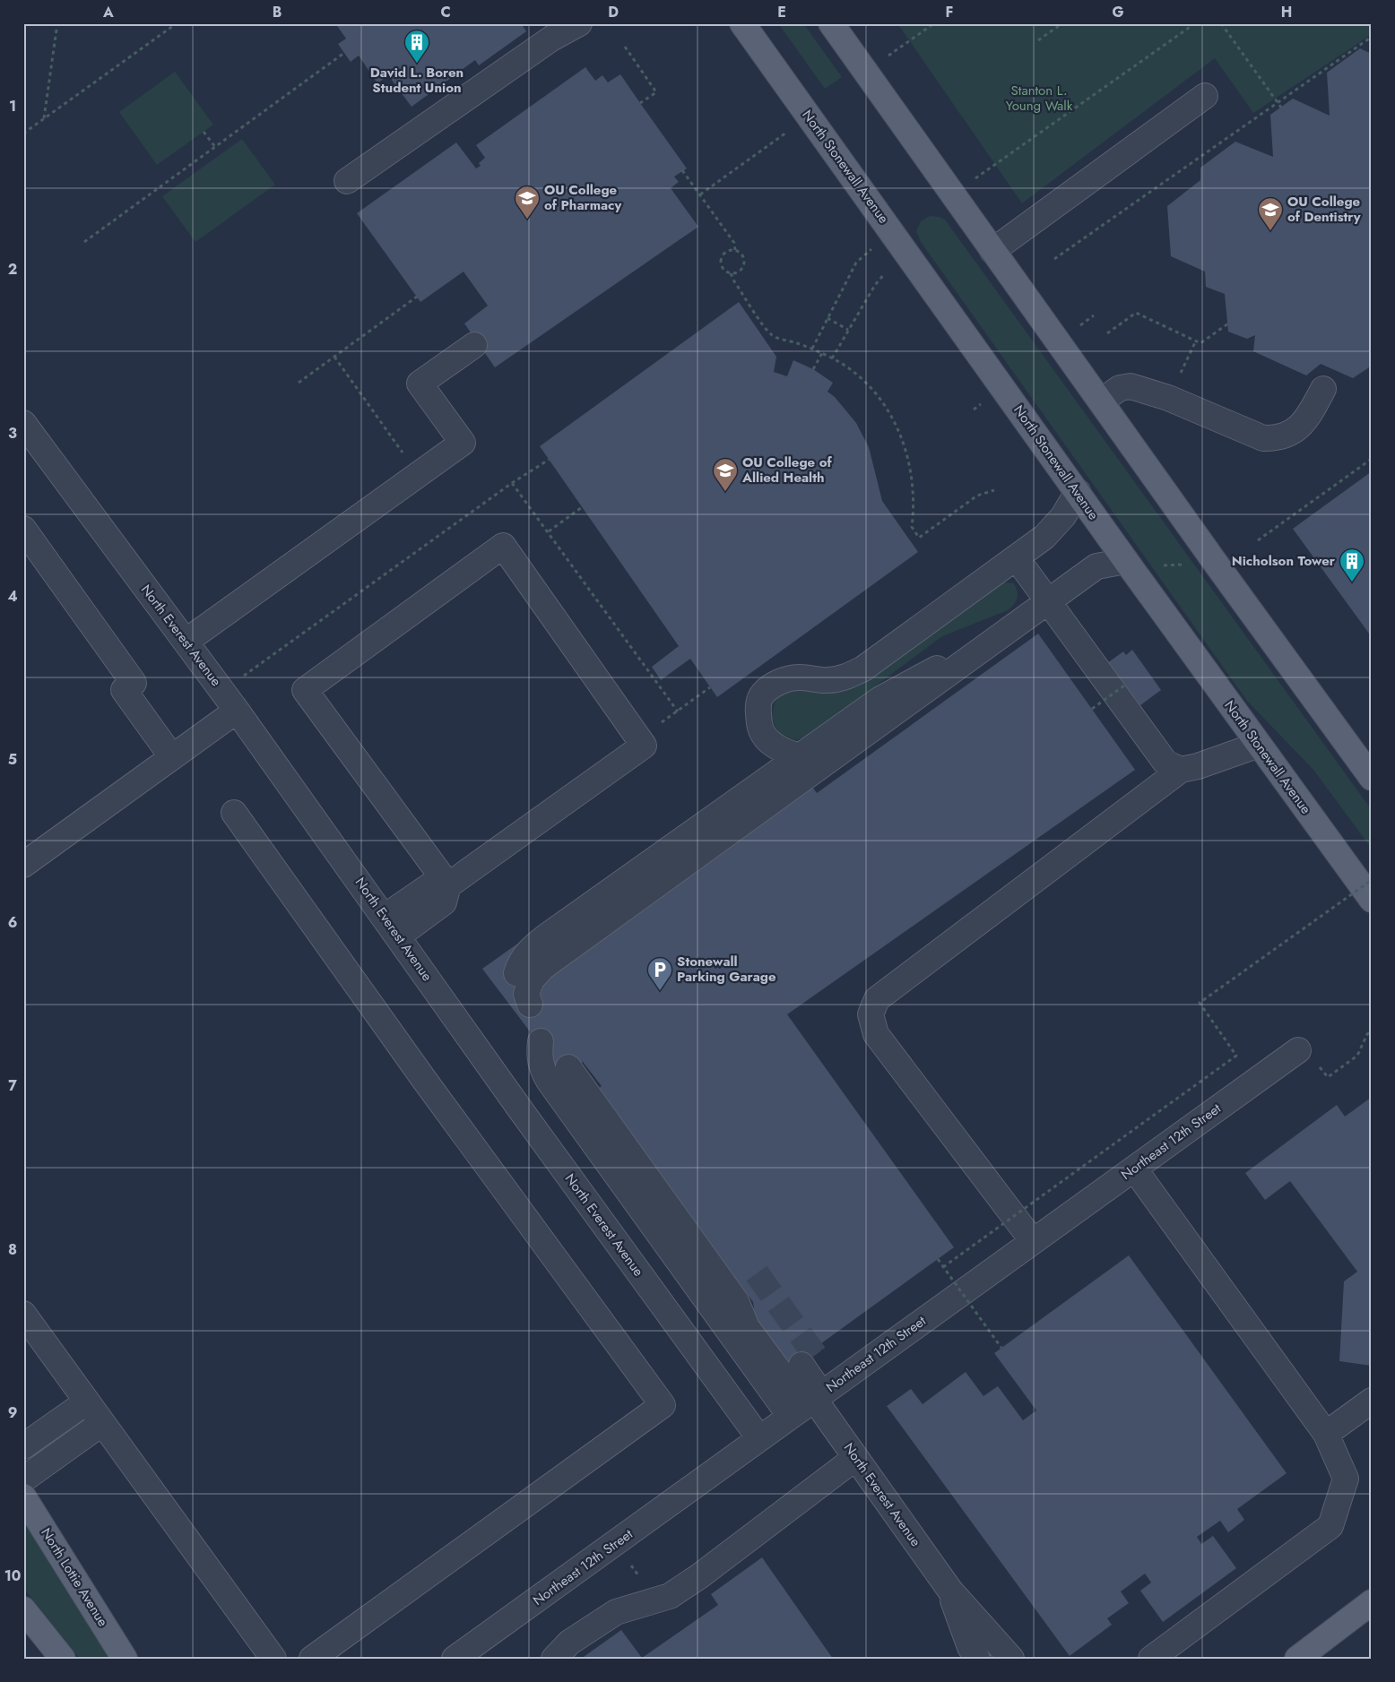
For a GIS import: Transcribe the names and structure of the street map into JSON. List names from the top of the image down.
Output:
{
  "streets": {
    "main road": ["North Stonewall Avenue", "North Lottie Avenue"],
    "street": ["North Everest Avenue", "Northeast 12th Street"]
  },
  "crossings": [
    ["North Everest Avenue", "Northeast 12th Street"]
  ],
  "parks": ["Stanton L. Young Walk"],
  "places": {
    "building": ["David L. Boren Student Union", "Nicholson Tower"],
    "school or university": ["OU College of Pharmacy", "OU College of Dentistry", "OU College of Allied Health"],
    "parking": ["Stonewall Parking Garage"]
  },
  "grid": {
    "columns": [
      "A",
      "B",
      "C",
      "D",
      "E",
      "F",
      "G",
      "H"
    ],
    "rows": [
      "1",
      "2",
      "3",
      "4",
      "5",
      "6",
      "7",
      "8",
      "9",
      "10"
    ]
  }
}
